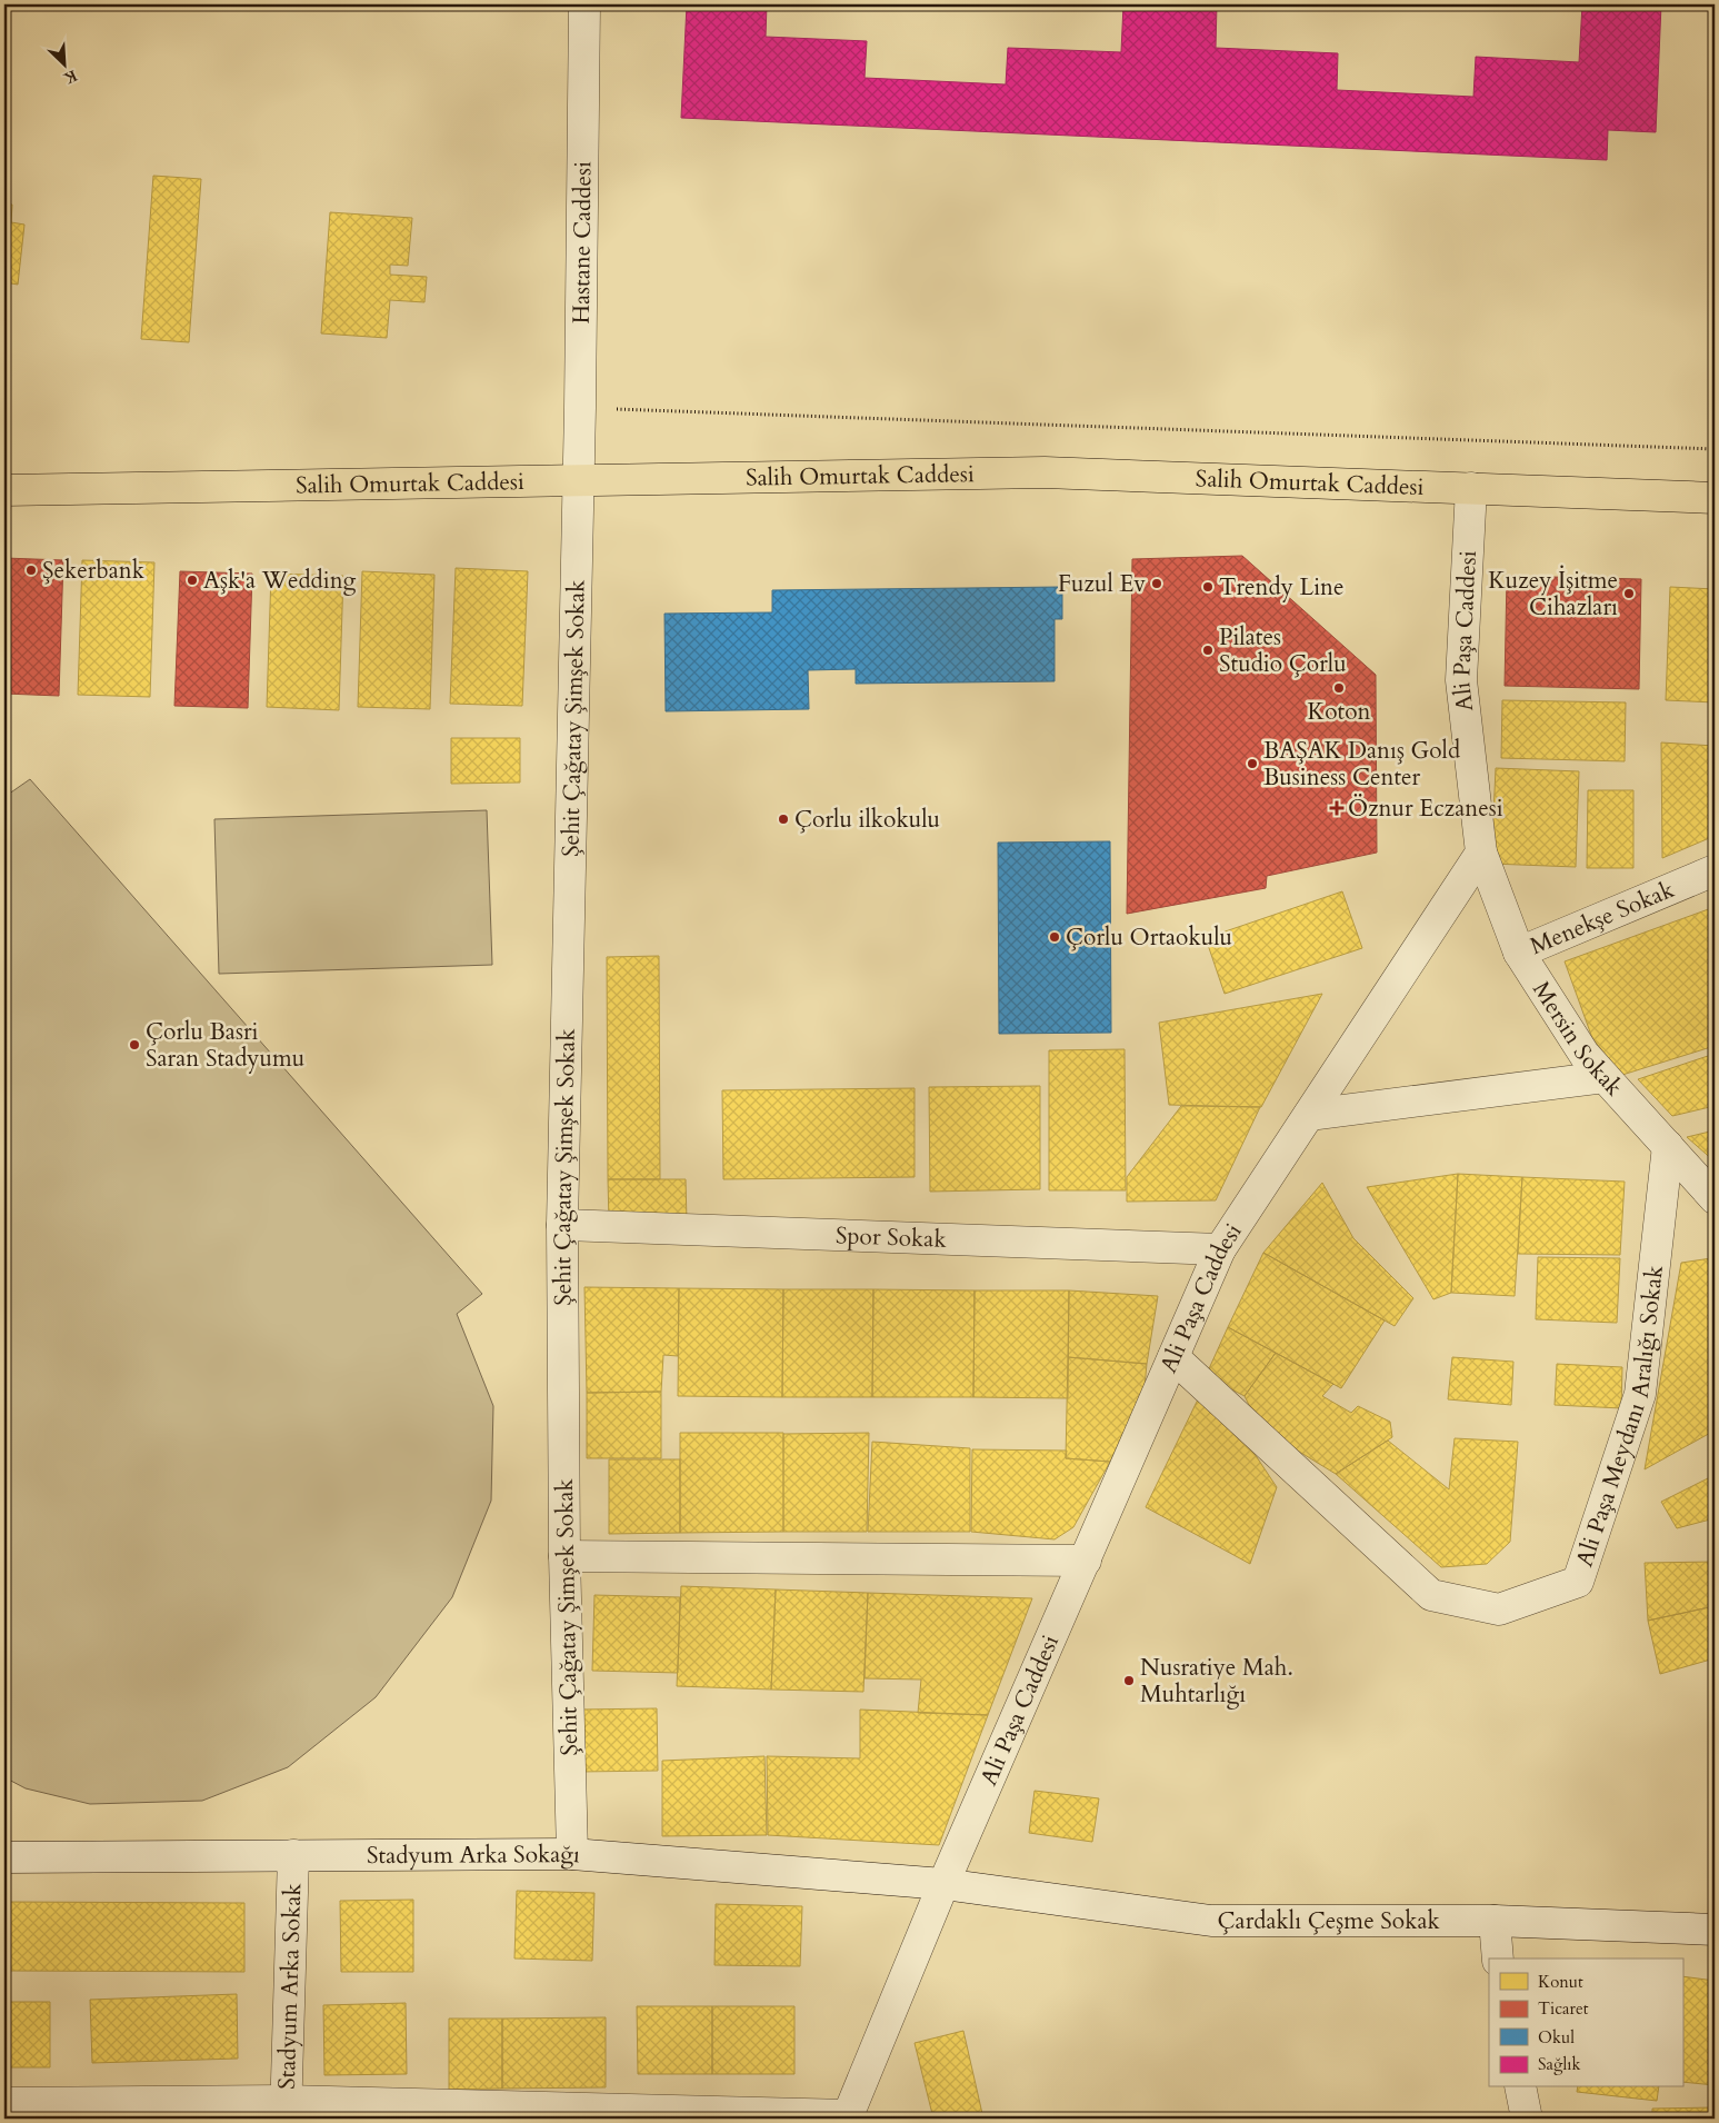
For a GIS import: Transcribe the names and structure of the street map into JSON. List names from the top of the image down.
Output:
{
  "streets": {
    "main road": ["Salih Omurtak Caddesi"],
    "street": [
      "Hastane Caddesi",
      "Ali Paşa Caddesi",
      "Şehit Çağatay Şimşek Sokak",
      "Menekşe Sokak",
      "Mersin Sokak",
      "Spor Sokak",
      "Ali Paşa Meydanı Aralığı Sokak",
      "Stadyum Arka Sokağı",
      "Çardaklı Çeşme Sokak",
      "Stadyum Arka Sokak"
    ]
  },
  "crossings": [
    ["Hastane Caddesi", "Salih Omurtak Caddesi"],
    ["Hastane Caddesi", "Şehit Çağatay Şimşek Sokak"],
    ["Salih Omurtak Caddesi", "Ali Paşa Caddesi"],
    ["Salih Omurtak Caddesi", "Şehit Çağatay Şimşek Sokak"],
    ["Ali Paşa Caddesi", "Mersin Sokak"],
    ["Ali Paşa Caddesi", "Spor Sokak"],
    ["Ali Paşa Caddesi", "Ali Paşa Meydanı Aralığı Sokak"],
    ["Ali Paşa Caddesi", "Stadyum Arka Sokağı"],
    ["Ali Paşa Caddesi", "Çardaklı Çeşme Sokak"],
    ["Şehit Çağatay Şimşek Sokak", "Spor Sokak"],
    ["Şehit Çağatay Şimşek Sokak", "Stadyum Arka Sokağı"],
    ["Menekşe Sokak", "Mersin Sokak"],
    ["Mersin Sokak", "Ali Paşa Meydanı Aralığı Sokak"],
    ["Stadyum Arka Sokağı", "Çardaklı Çeşme Sokak"],
    ["Stadyum Arka Sokağı", "Stadyum Arka Sokak"]
  ],
  "places": {
    "other": [
      "Şekerbank",
      "Aşk'a Wedding",
      "Fuzul Ev",
      "Trendy Line",
      "Kuzey İşitme Cihazları",
      "Pilates Studio Çorlu",
      "Koton",
      "BAŞAK Danış Gold Business Center",
      "Çorlu ilkokulu",
      "Çorlu Ortaokulu",
      "Çorlu Basri Saran Stadyumu",
      "Nusratiye Mah. Muhtarlığı"
    ],
    "health": ["Öznur Eczanesi"]
  },
  "legend": [
    "Konut",
    "Ticaret",
    "Okul",
    "Sağlık"
  ],
  "north": "bottom right"
}
